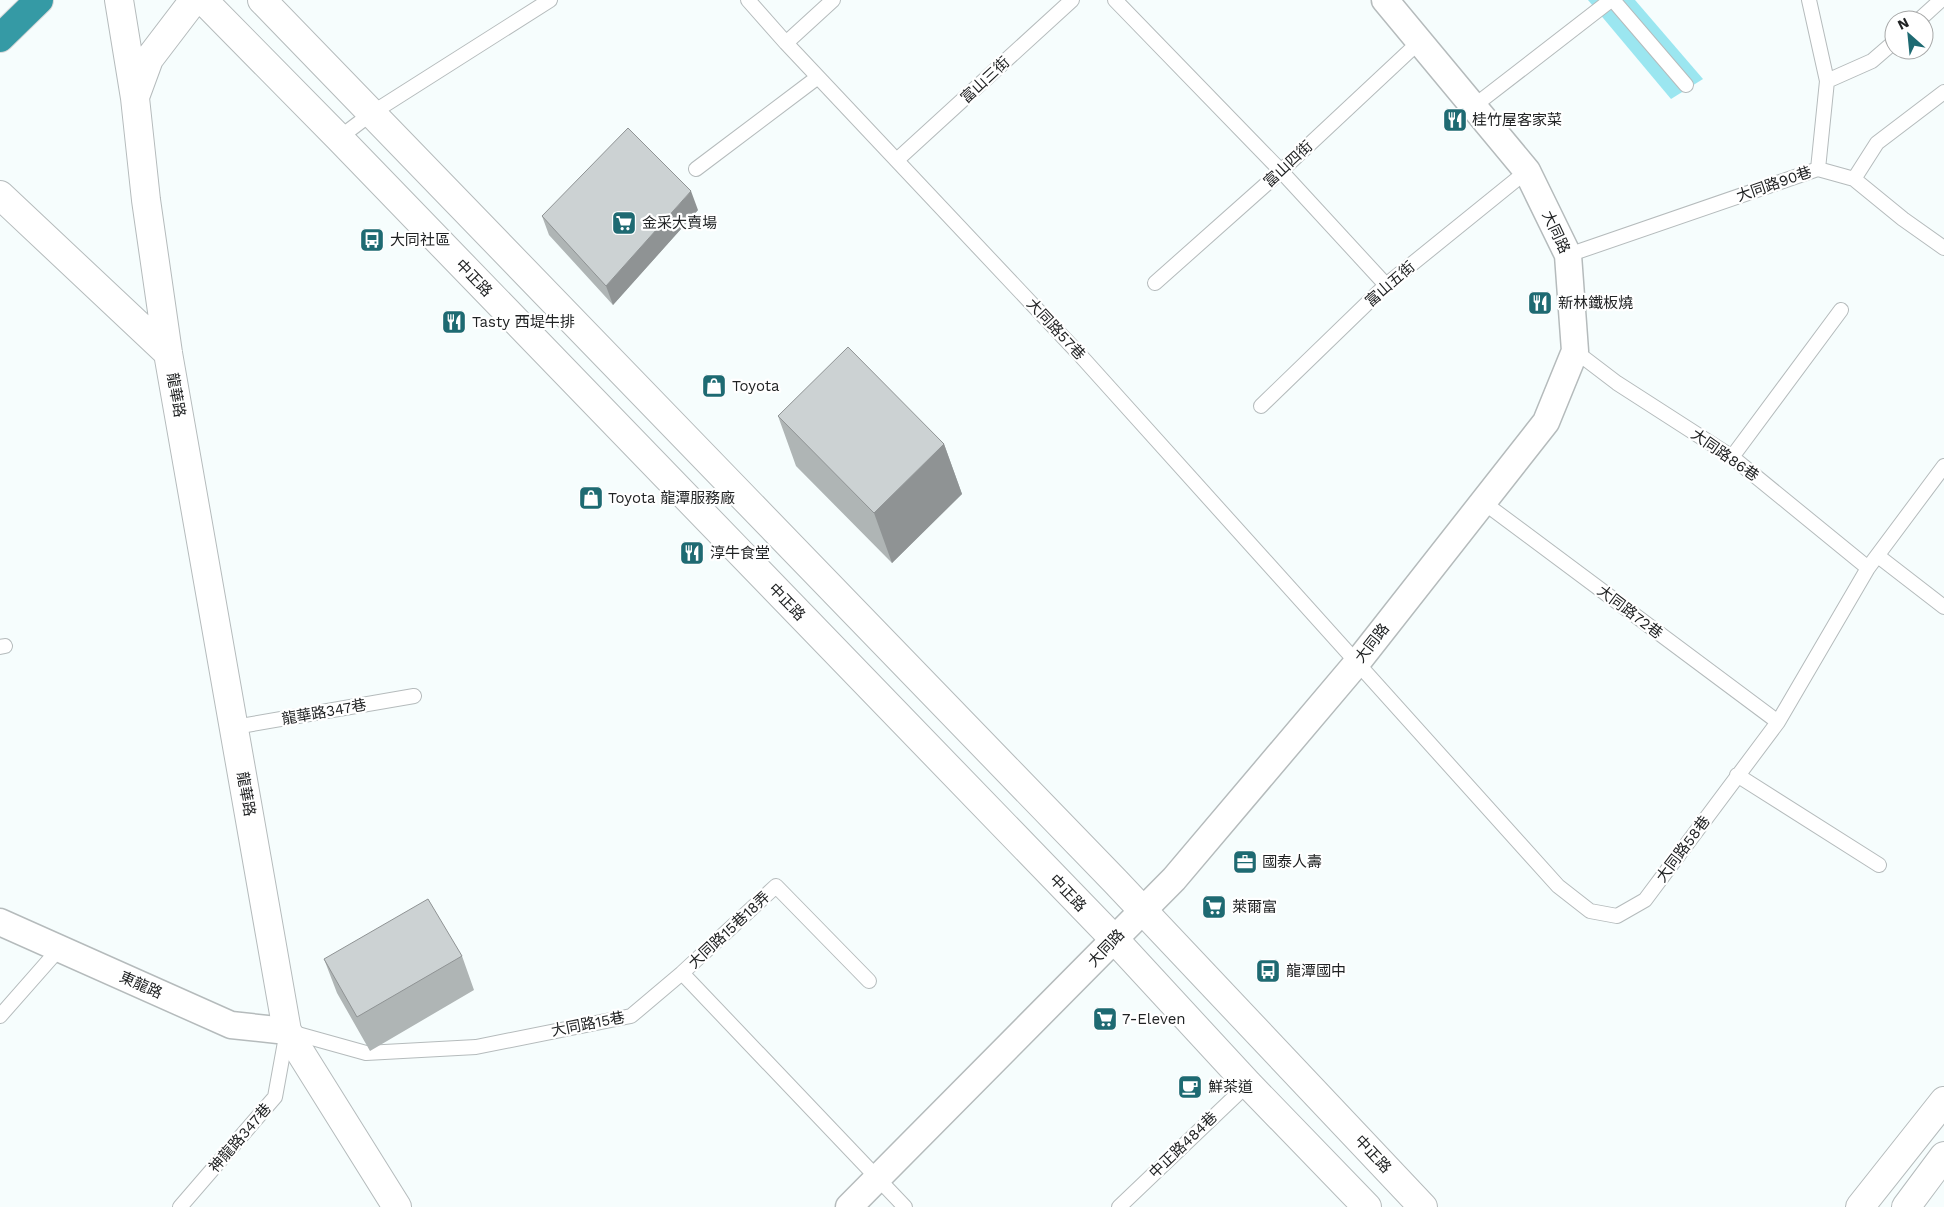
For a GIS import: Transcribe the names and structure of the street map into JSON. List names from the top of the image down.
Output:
{
  "streets": {
    "main road": ["中正路", "龍華路"],
    "street": ["大同路", "東龍路"],
    "lane": [
      "富山三街",
      "富山四街",
      "大同路90巷",
      "富山五街",
      "大同路57巷",
      "大同路86巷",
      "大同路72巷",
      "龍華路347巷",
      "大同路58巷",
      "大同路15巷18弄",
      "大同路15巷",
      "神龍路347巷",
      "中正路484巷"
    ]
  },
  "crossings": [
    ["富山三街", "大同路57巷"],
    ["富山四街", "大同路"],
    ["大同路90巷", "大同路"],
    ["大同路", "中正路"],
    ["大同路", "富山五街"],
    ["大同路", "大同路57巷"],
    ["大同路", "大同路86巷"],
    ["大同路", "大同路72巷"],
    ["大同路", "大同路58巷"],
    ["中正路", "中正路484巷"],
    ["大同路57巷", "大同路58巷"],
    ["龍華路", "龍華路347巷"],
    ["龍華路", "東龍路"],
    ["龍華路", "大同路15巷"],
    ["龍華路", "神龍路347巷"],
    ["大同路86巷", "大同路58巷"],
    ["大同路72巷", "大同路58巷"],
    ["大同路15巷18弄", "大同路15巷"],
    ["東龍路", "大同路15巷"],
    ["東龍路", "神龍路347巷"],
    ["大同路15巷", "神龍路347巷"]
  ],
  "places": {
    "restaurant": [
      "桂竹屋客家菜",
      "新林鐵板燒",
      "Tasty 西堤牛排",
      "淳牛食堂"
    ],
    "supermarket": ["金采大賣場", "萊爾富", "7-Eleven"],
    "bus stop": ["大同社區", "龍潭國中"],
    "shop": ["Toyota", "Toyota 龍潭服務廠"],
    "office": ["國泰人壽"],
    "cafe": ["鮮茶道"]
  },
  "north": "top left"
}
